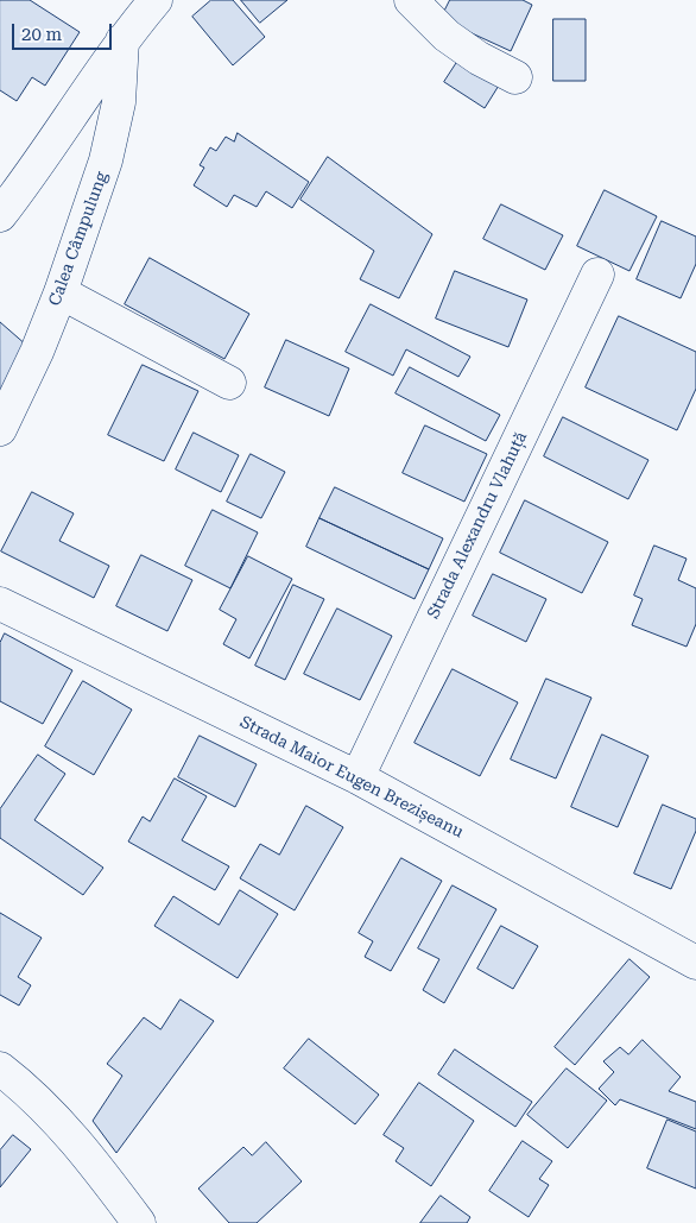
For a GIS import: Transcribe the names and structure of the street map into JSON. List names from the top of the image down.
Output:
{
  "streets": {
    "street": ["Calea Câmpulung", "Strada Alexandru Vlahuță", "Strada Maior Eugen Brezișeanu"]
  },
  "crossings": [
    ["Strada Alexandru Vlahuță", "Strada Maior Eugen Brezișeanu"]
  ],
  "scale_bar": "20 m"
}
